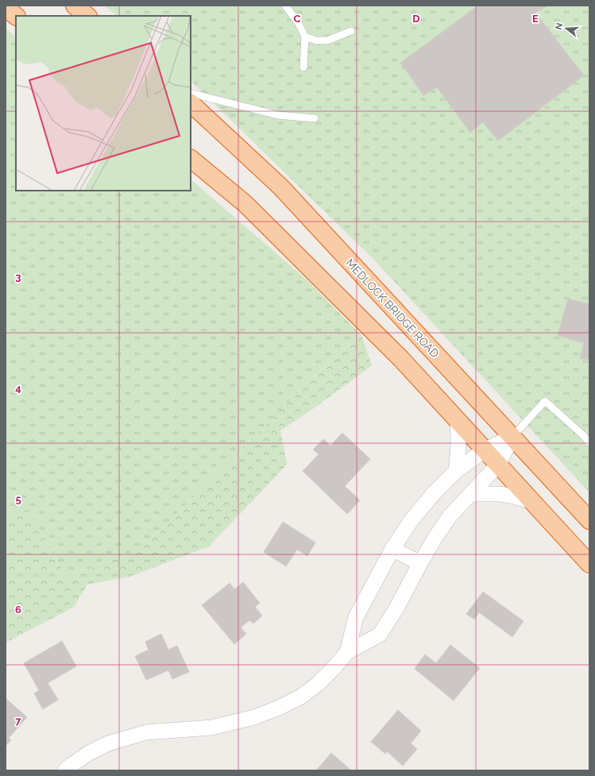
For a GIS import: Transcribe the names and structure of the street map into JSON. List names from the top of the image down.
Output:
{
  "streets": {
    "highway": ["MEDLOCK BRIDGE ROAD"]
  },
  "north": "left",
  "grid": {
    "columns": ["C", "D", "E"],
    "rows": [
      "3",
      "4",
      "5",
      "6",
      "7"
    ]
  }
}
